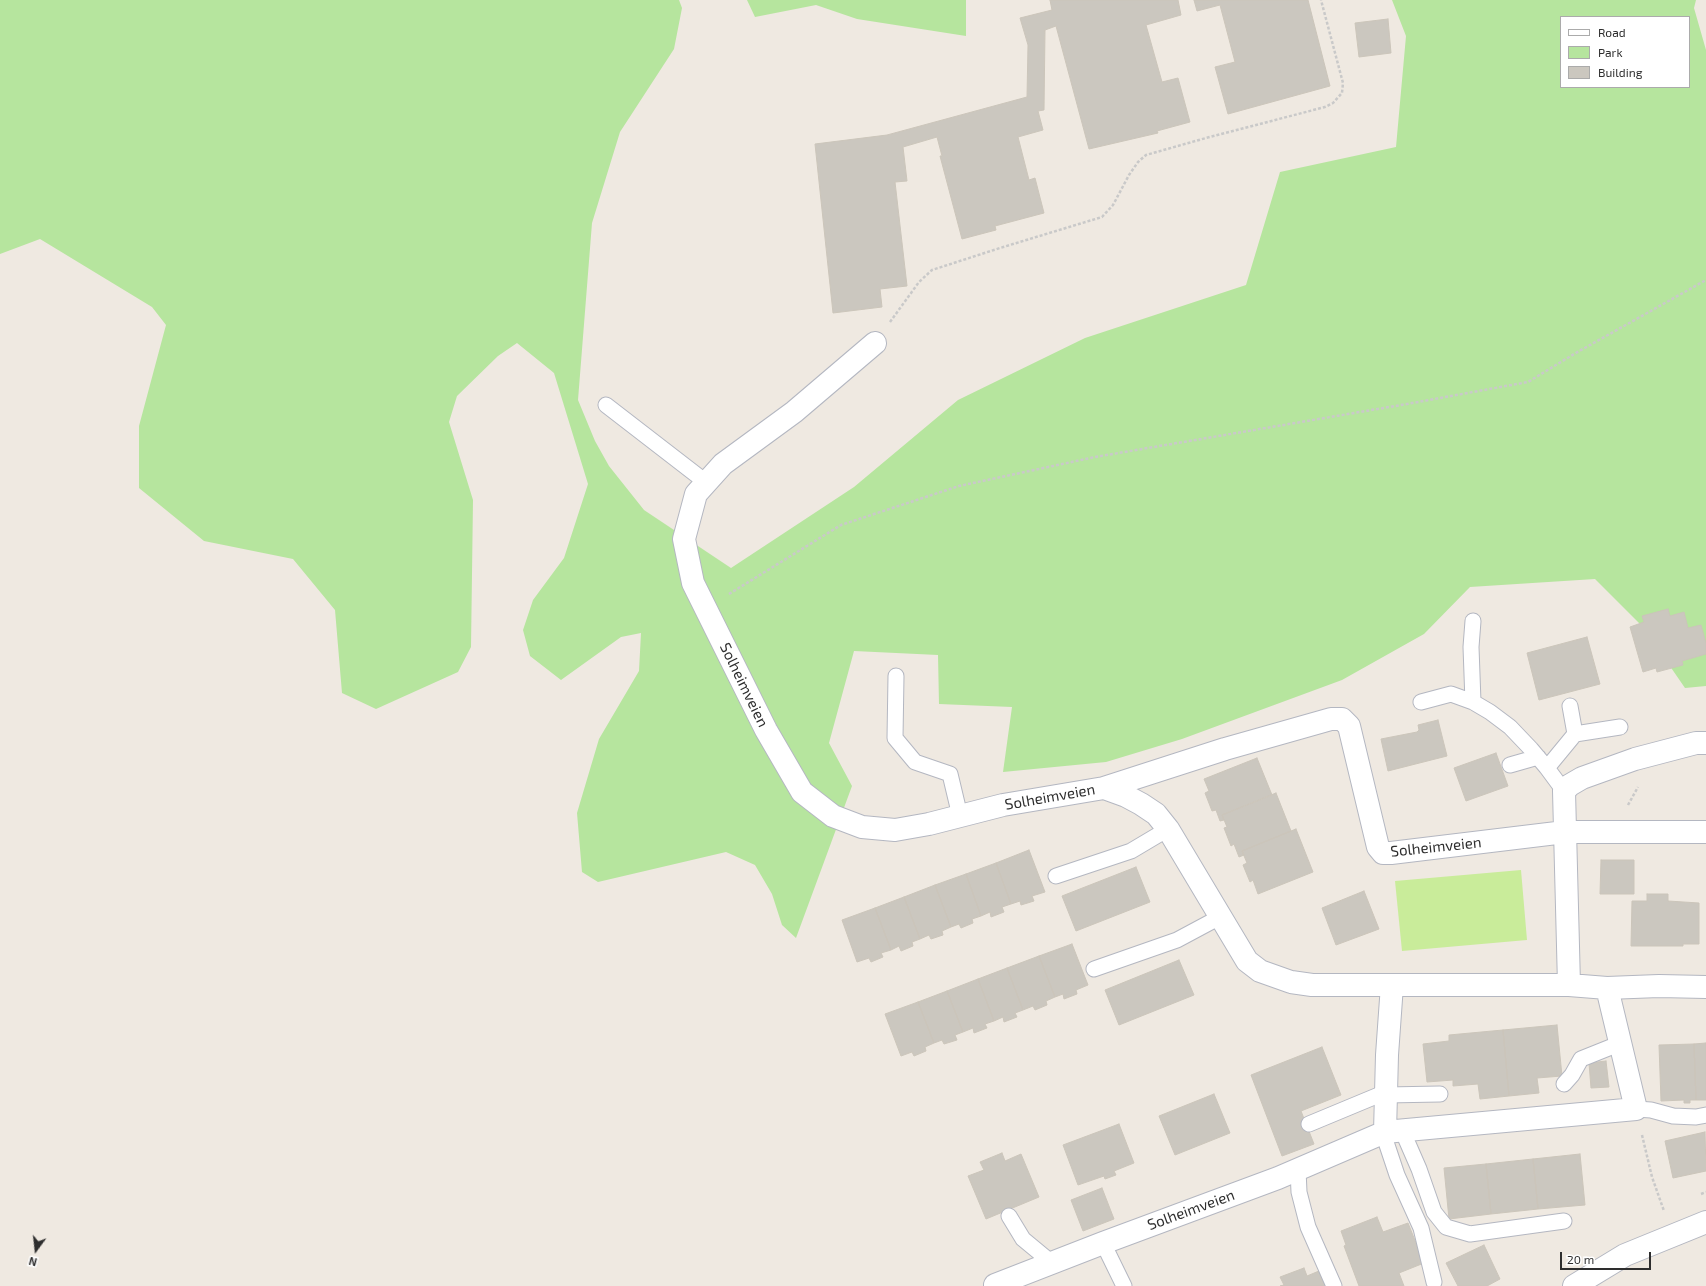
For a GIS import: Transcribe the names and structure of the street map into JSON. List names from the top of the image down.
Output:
{
  "streets": {
    "street": ["Solheimveien"]
  },
  "legend": ["Road", "Park", "Building"],
  "scale_bar": "20 m",
  "north": "bottom"
}
